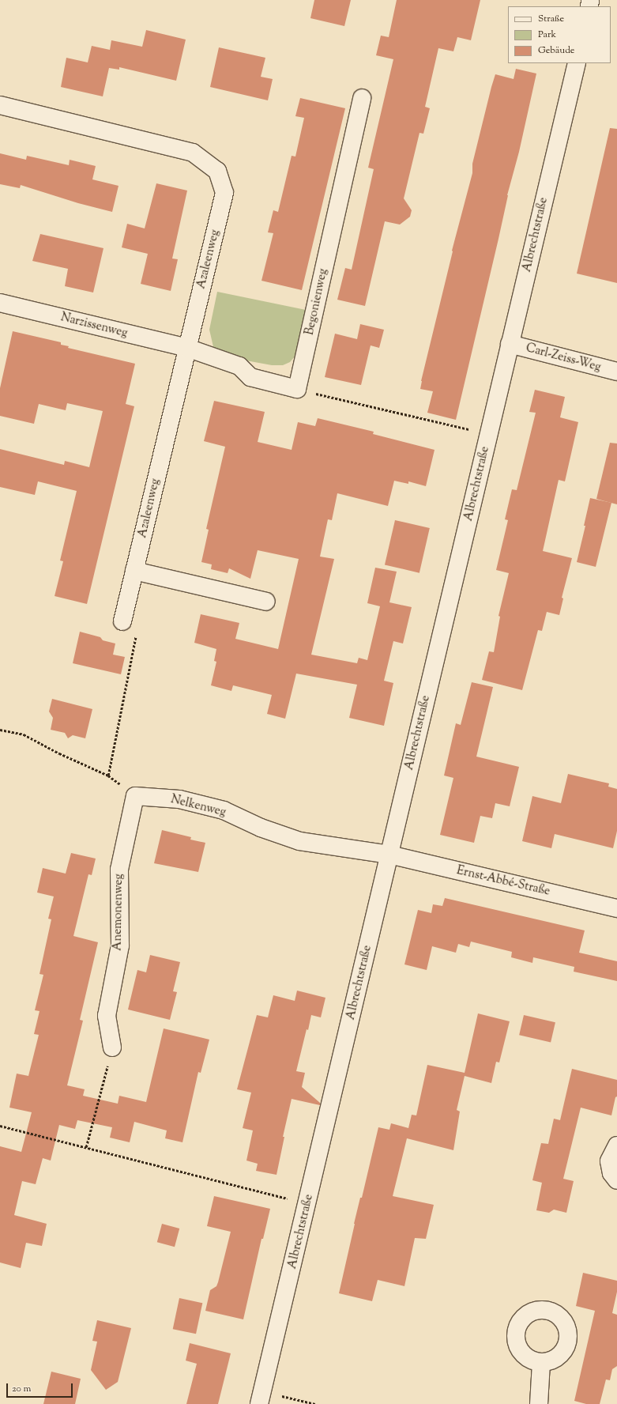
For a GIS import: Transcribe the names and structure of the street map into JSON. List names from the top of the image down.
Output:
{
  "streets": {
    "street": [
      "Albrechtstraße",
      "Azaleenweg",
      "Begonienweg",
      "Narzissenweg",
      "Carl-Zeiss-Weg",
      "Nelkenweg",
      "Ernst-Abbé-Straße",
      "Anemonenweg"
    ]
  },
  "crossings": [
    ["Albrechtstraße", "Carl-Zeiss-Weg"],
    ["Albrechtstraße", "Nelkenweg"],
    ["Albrechtstraße", "Ernst-Abbé-Straße"],
    ["Azaleenweg", "Narzissenweg"],
    ["Nelkenweg", "Ernst-Abbé-Straße"],
    ["Nelkenweg", "Anemonenweg"]
  ],
  "legend": ["Straße", "Park", "Gebäude"],
  "scale_bar": "20 m"
}
